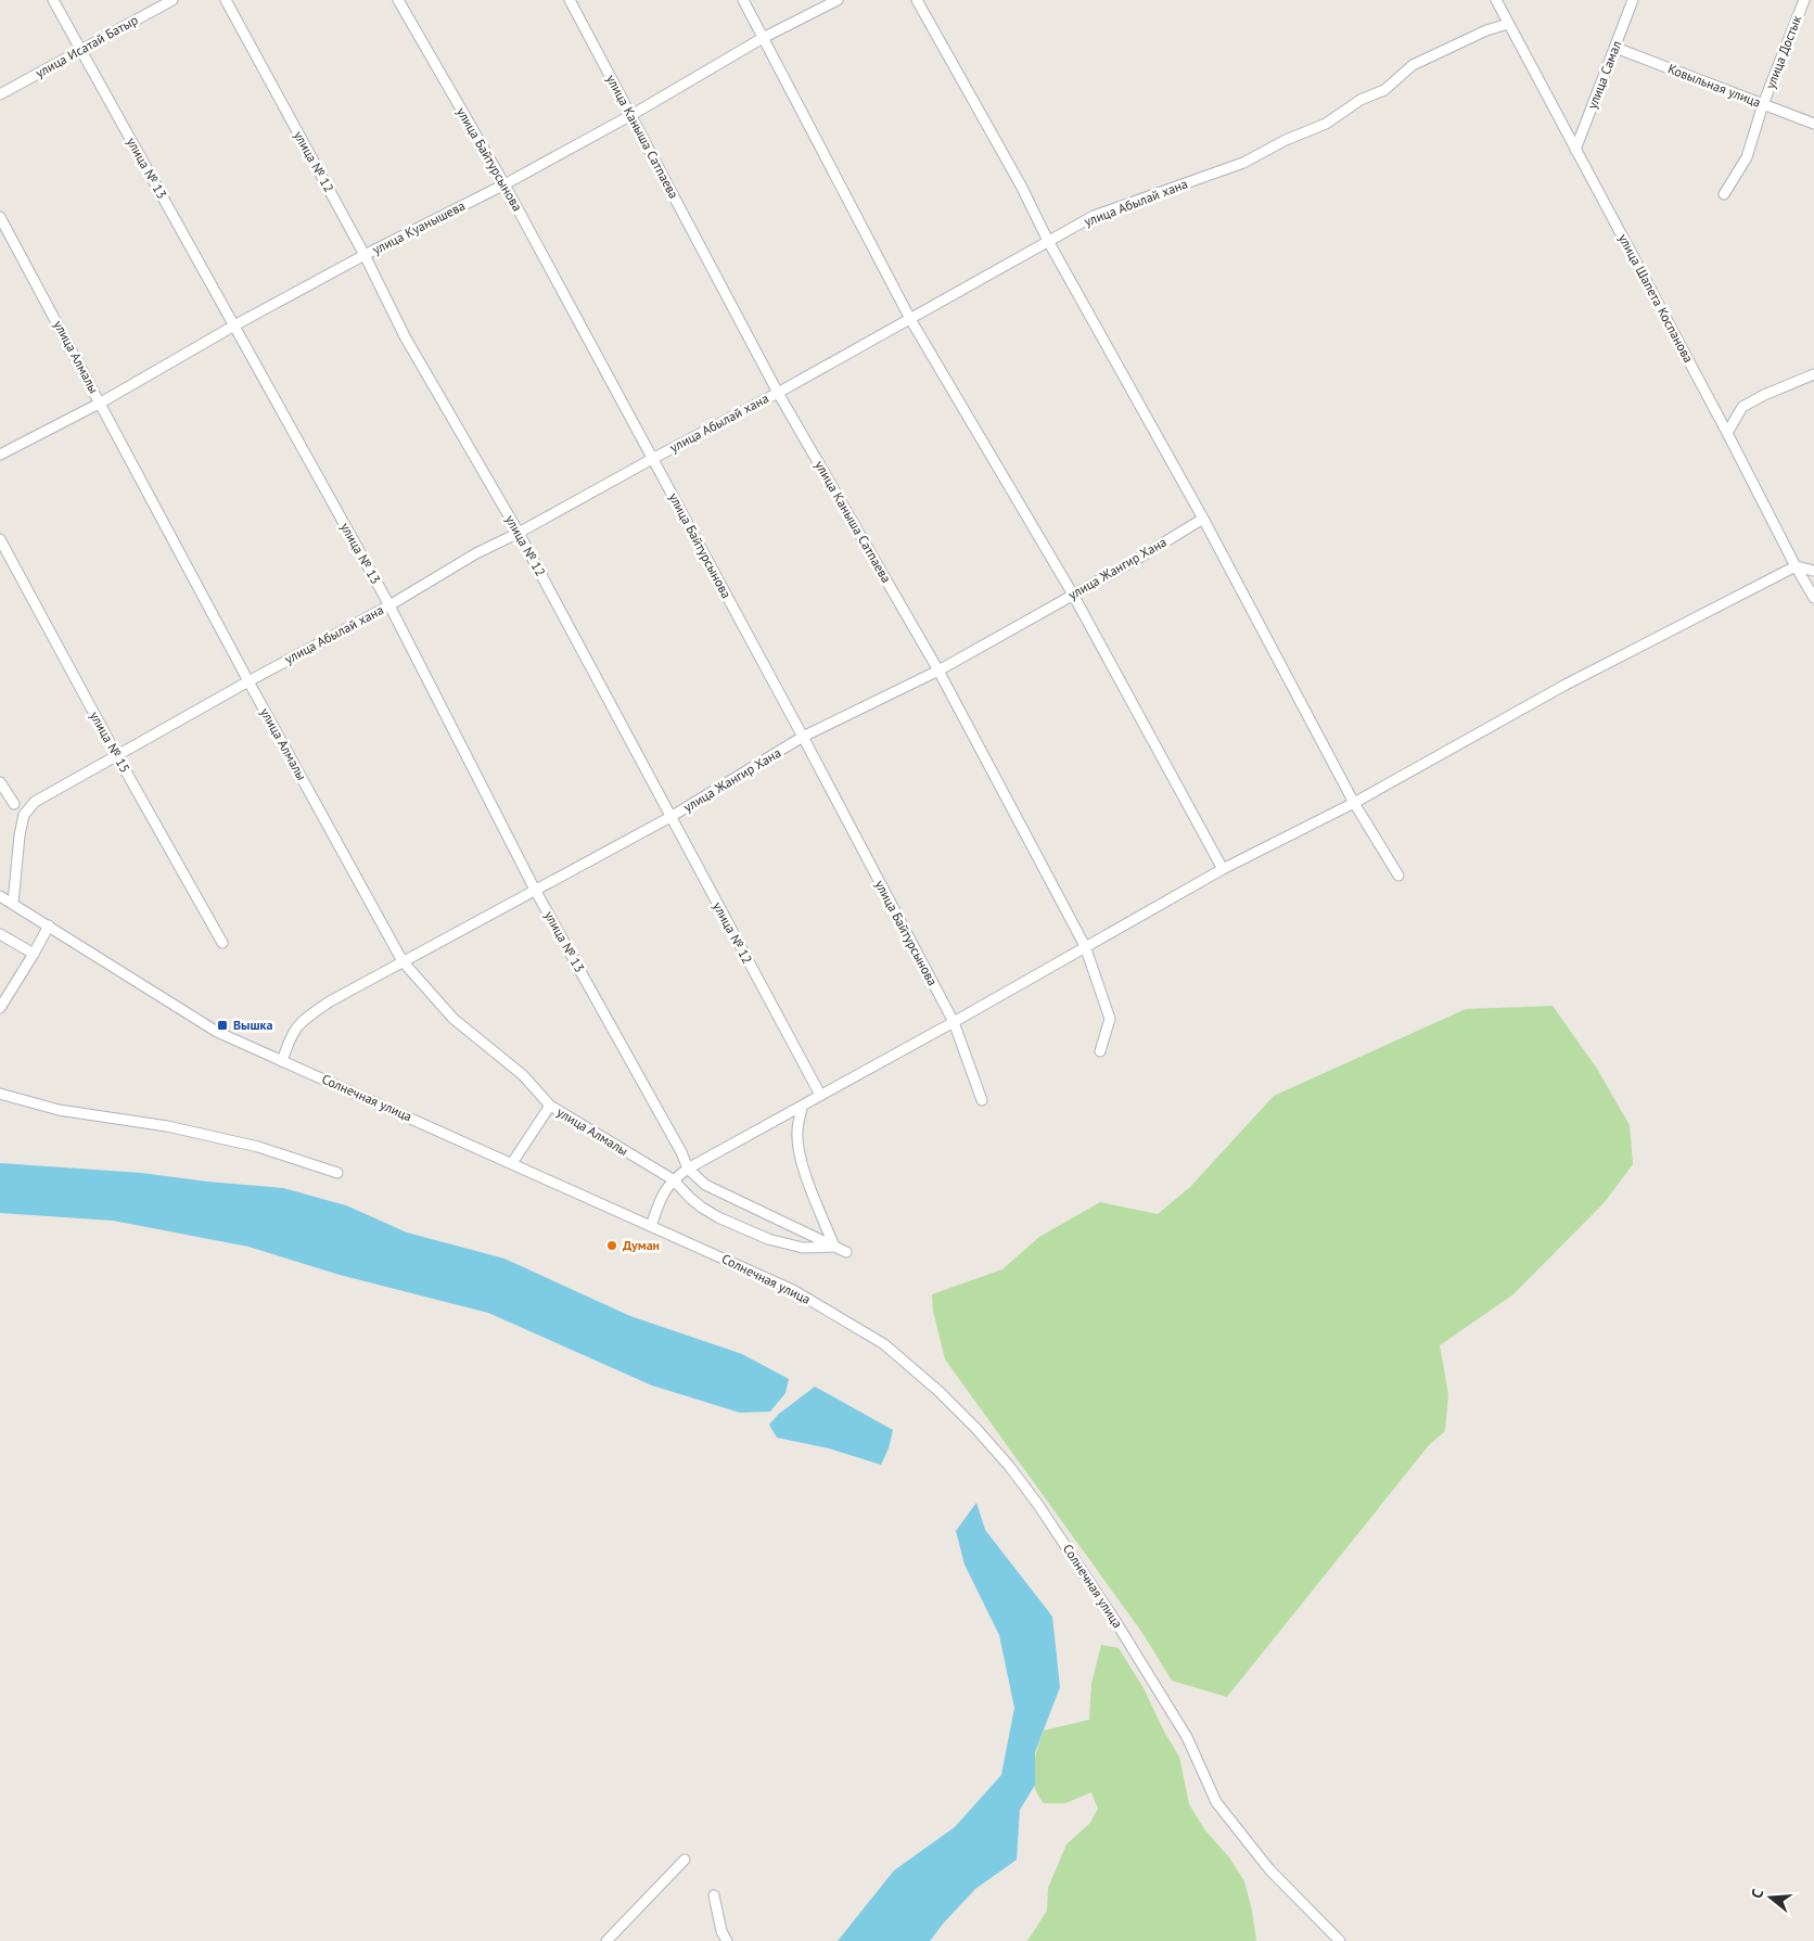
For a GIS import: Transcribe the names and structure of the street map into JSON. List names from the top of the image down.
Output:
{
  "streets": {
    "street": [
      "улица Исатай Батыр",
      "улица Достык",
      "улица Самал",
      "Ковыльная улица",
      "улица Каныша Сатпаева",
      "улица Байтурсынова",
      "улица № 12",
      "улица № 13",
      "улица Абылай хана",
      "улица Куанышева",
      "улица Шапета Коспанова",
      "улица Алмалы",
      "улица Жангир Хана",
      "улица № 15",
      "Солнечная улица"
    ]
  },
  "crossings": [
    ["улица Исатай Батыр", "улица № 13"],
    ["улица Достык", "Ковыльная улица"],
    ["улица Самал", "Ковыльная улица"],
    ["улица Самал", "улица Шапета Коспанова"],
    ["улица Каныша Сатпаева", "улица Абылай хана"],
    ["улица Каныша Сатпаева", "улица Куанышева"],
    ["улица Каныша Сатпаева", "улица Жангир Хана"],
    ["улица Байтурсынова", "улица Абылай хана"],
    ["улица Байтурсынова", "улица Куанышева"],
    ["улица Байтурсынова", "улица Жангир Хана"],
    ["улица № 12", "улица Абылай хана"],
    ["улица № 12", "улица Куанышева"],
    ["улица № 12", "улица Жангир Хана"],
    ["улица № 13", "улица Абылай хана"],
    ["улица № 13", "улица Куанышева"],
    ["улица № 13", "улица Жангир Хана"],
    ["улица Абылай хана", "улица Шапета Коспанова"],
    ["улица Абылай хана", "улица Алмалы"],
    ["улица Абылай хана", "улица № 15"],
    ["улица Абылай хана", "Солнечная улица"],
    ["улица Куанышева", "улица Алмалы"],
    ["улица Алмалы", "улица Жангир Хана"],
    ["улица Жангир Хана", "Солнечная улица"]
  ],
  "places": {
    "transit": ["Вышка"],
    "other": ["Думан"]
  },
  "north": "left"
}
